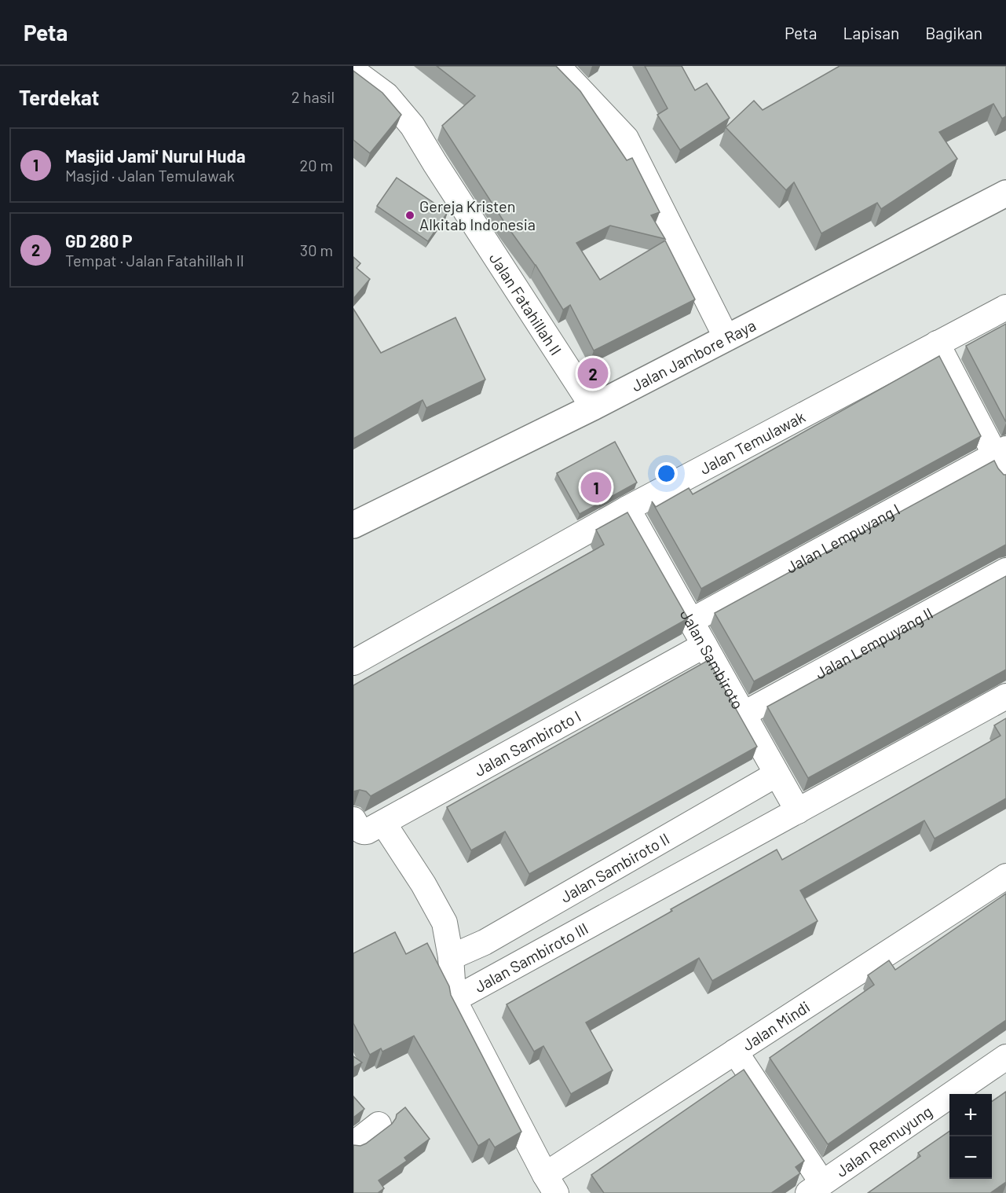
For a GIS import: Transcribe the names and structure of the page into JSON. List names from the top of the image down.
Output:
{
  "streets": {
    "street": [
      "Jalan Fatahillah II",
      "Jalan Jambore Raya",
      "Jalan Temulawak",
      "Jalan Lempuyang I",
      "Jalan Lempuyang II",
      "Jalan Sambiroto",
      "Jalan Sambiroto I",
      "Jalan Sambiroto II",
      "Jalan Sambiroto III",
      "Jalan Mindi",
      "Jalan Remuyung"
    ]
  },
  "crossings": [
    ["Jalan Fatahillah II", "Jalan Jambore Raya"],
    ["Jalan Temulawak", "Jalan Sambiroto"],
    ["Jalan Lempuyang I", "Jalan Sambiroto"],
    ["Jalan Lempuyang II", "Jalan Sambiroto"],
    ["Jalan Sambiroto", "Jalan Sambiroto I"],
    ["Jalan Sambiroto", "Jalan Sambiroto II"],
    ["Jalan Sambiroto", "Jalan Sambiroto III"],
    ["Jalan Sambiroto III", "Jalan Mindi"]
  ],
  "places": ["Gereja Kristen Alkitab Indonesia"],
  "page": {
    "header": "Peta",
    "nav": ["Peta", "Lapisan", "Bagikan"],
    "heading": ["Terdekat", "2 hasil"],
    "list": [
      {
        "mark": "1",
        "name": "Masjid Jami' Nurul Huda",
        "note": "Masjid · Jalan Temulawak",
        "value": "20 m"
      },
      {
        "mark": "2",
        "name": "GD 280 P",
        "note": "Tempat · Jalan Fatahillah II",
        "value": "30 m"
      }
    ],
    "pins": ["2", "1"],
    "map_buttons": ["+", "−"]
  }
}
